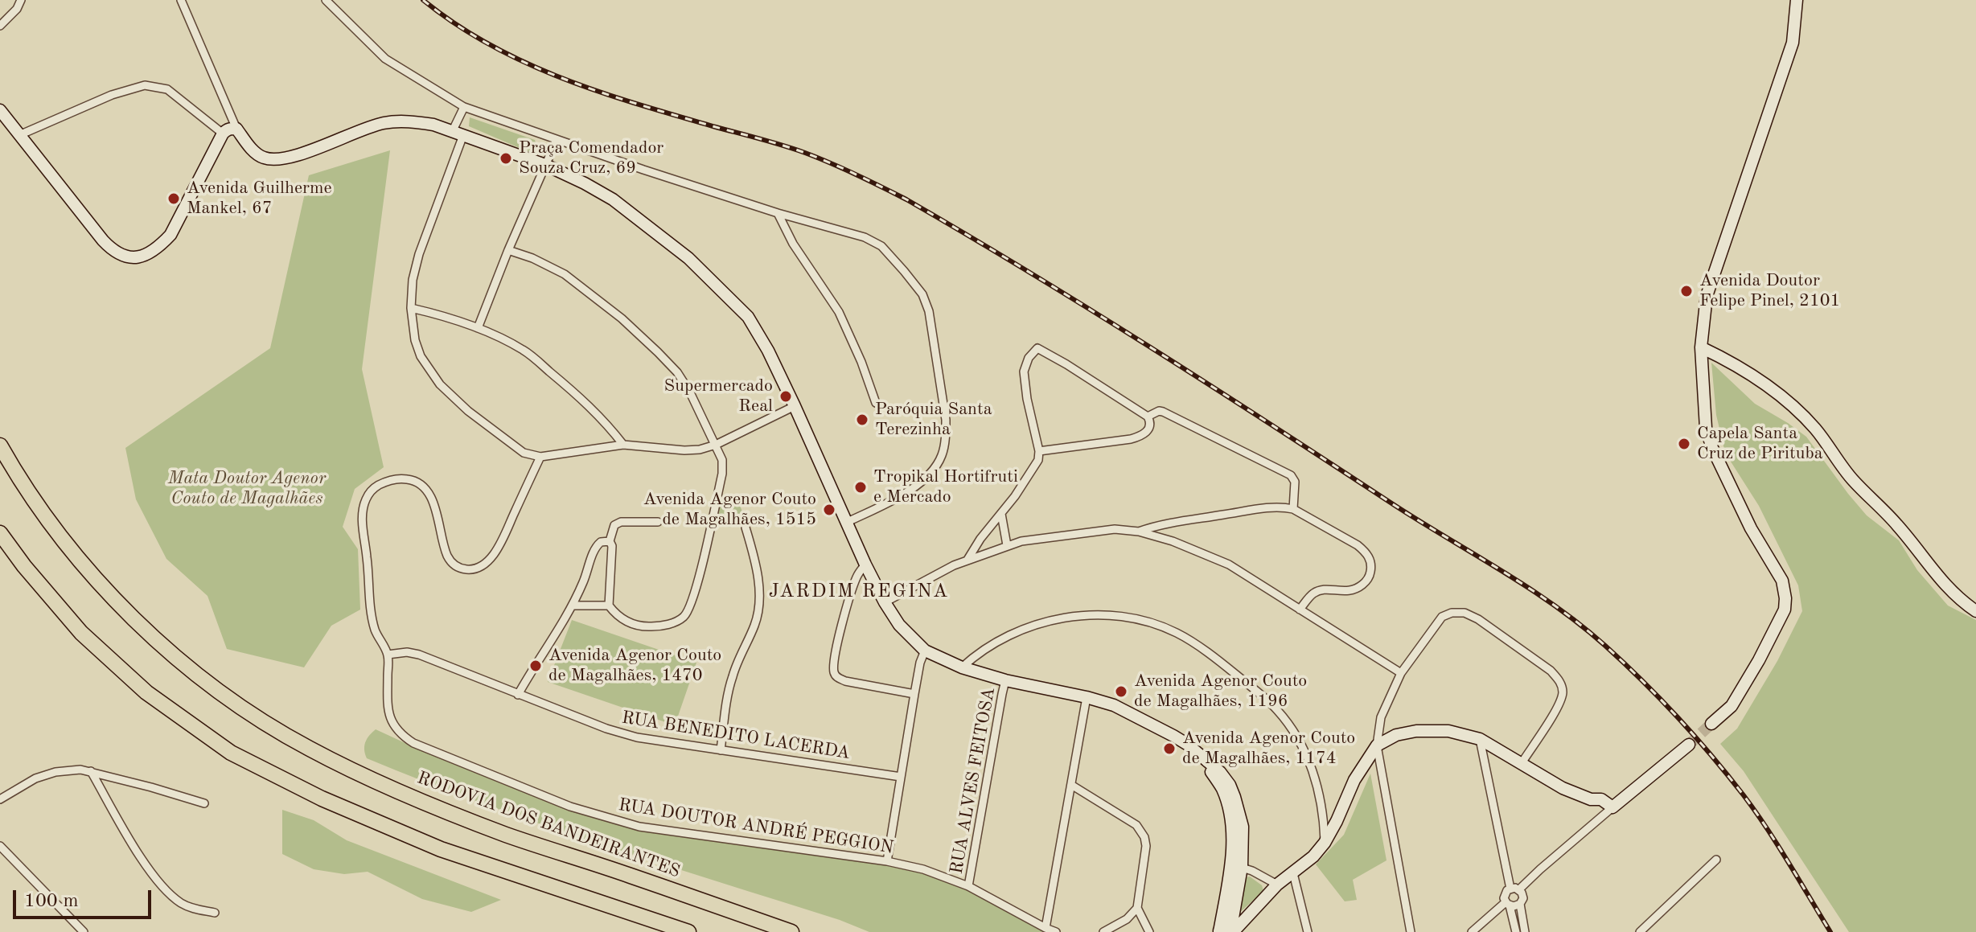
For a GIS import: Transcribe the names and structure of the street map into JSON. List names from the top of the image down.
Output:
{
  "streets": {
    "highway": ["RODOVIA DOS BANDEIRANTES"],
    "street": ["RUA BENEDITO LACERDA", "RUA ALVES FEITOSA", "RUA DOUTOR ANDRÉ PEGGION"]
  },
  "crossings": [
    ["RUA BENEDITO LACERDA", "RUA DOUTOR ANDRÉ PEGGION"],
    ["RUA ALVES FEITOSA", "RUA DOUTOR ANDRÉ PEGGION"]
  ],
  "districts": ["JARDIM REGINA"],
  "parks": ["Mata Doutor Agenor Couto de Magalhães"],
  "places": [
    "Praça Comendador Souza Cruz, 69",
    "Avenida Guilherme Mankel, 67",
    "Avenida Doutor Felipe Pinel, 2101",
    "Supermercado Real",
    "Paróquia Santa Terezinha",
    "Capela Santa Cruz de Pirituba",
    "Tropikal Hortifruti e Mercado",
    "Avenida Agenor Couto de Magalhães, 1515",
    "Avenida Agenor Couto de Magalhães, 1470",
    "Avenida Agenor Couto de Magalhães, 1196",
    "Avenida Agenor Couto de Magalhães, 1174"
  ],
  "scale_bar": "100 m"
}
